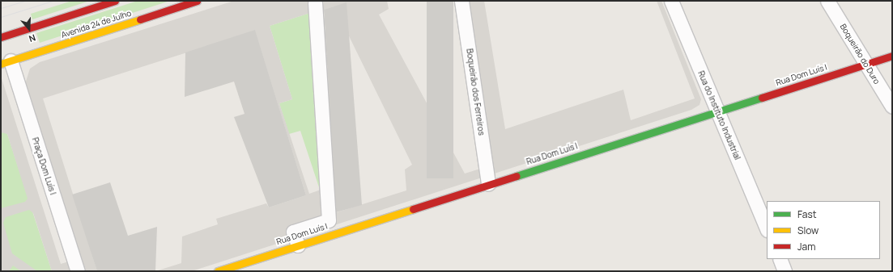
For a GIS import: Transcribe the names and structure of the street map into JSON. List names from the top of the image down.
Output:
{
  "streets": {
    "street": [
      "Avenida 24 de Julho",
      "Boqueirão do Duro",
      "Rua Dom Luís I",
      "Boqueirão dos Ferreiros",
      "Rua do Instituto Industrial",
      "Praça Dom Luís I"
    ]
  },
  "crossings": [
    ["Avenida 24 de Julho", "Praça Dom Luís I"],
    ["Boqueirão do Duro", "Rua Dom Luís I"],
    ["Rua Dom Luís I", "Boqueirão dos Ferreiros"],
    ["Rua Dom Luís I", "Rua do Instituto Industrial"]
  ],
  "legend": ["Fast", "Slow", "Jam"],
  "north": "bottom"
}
